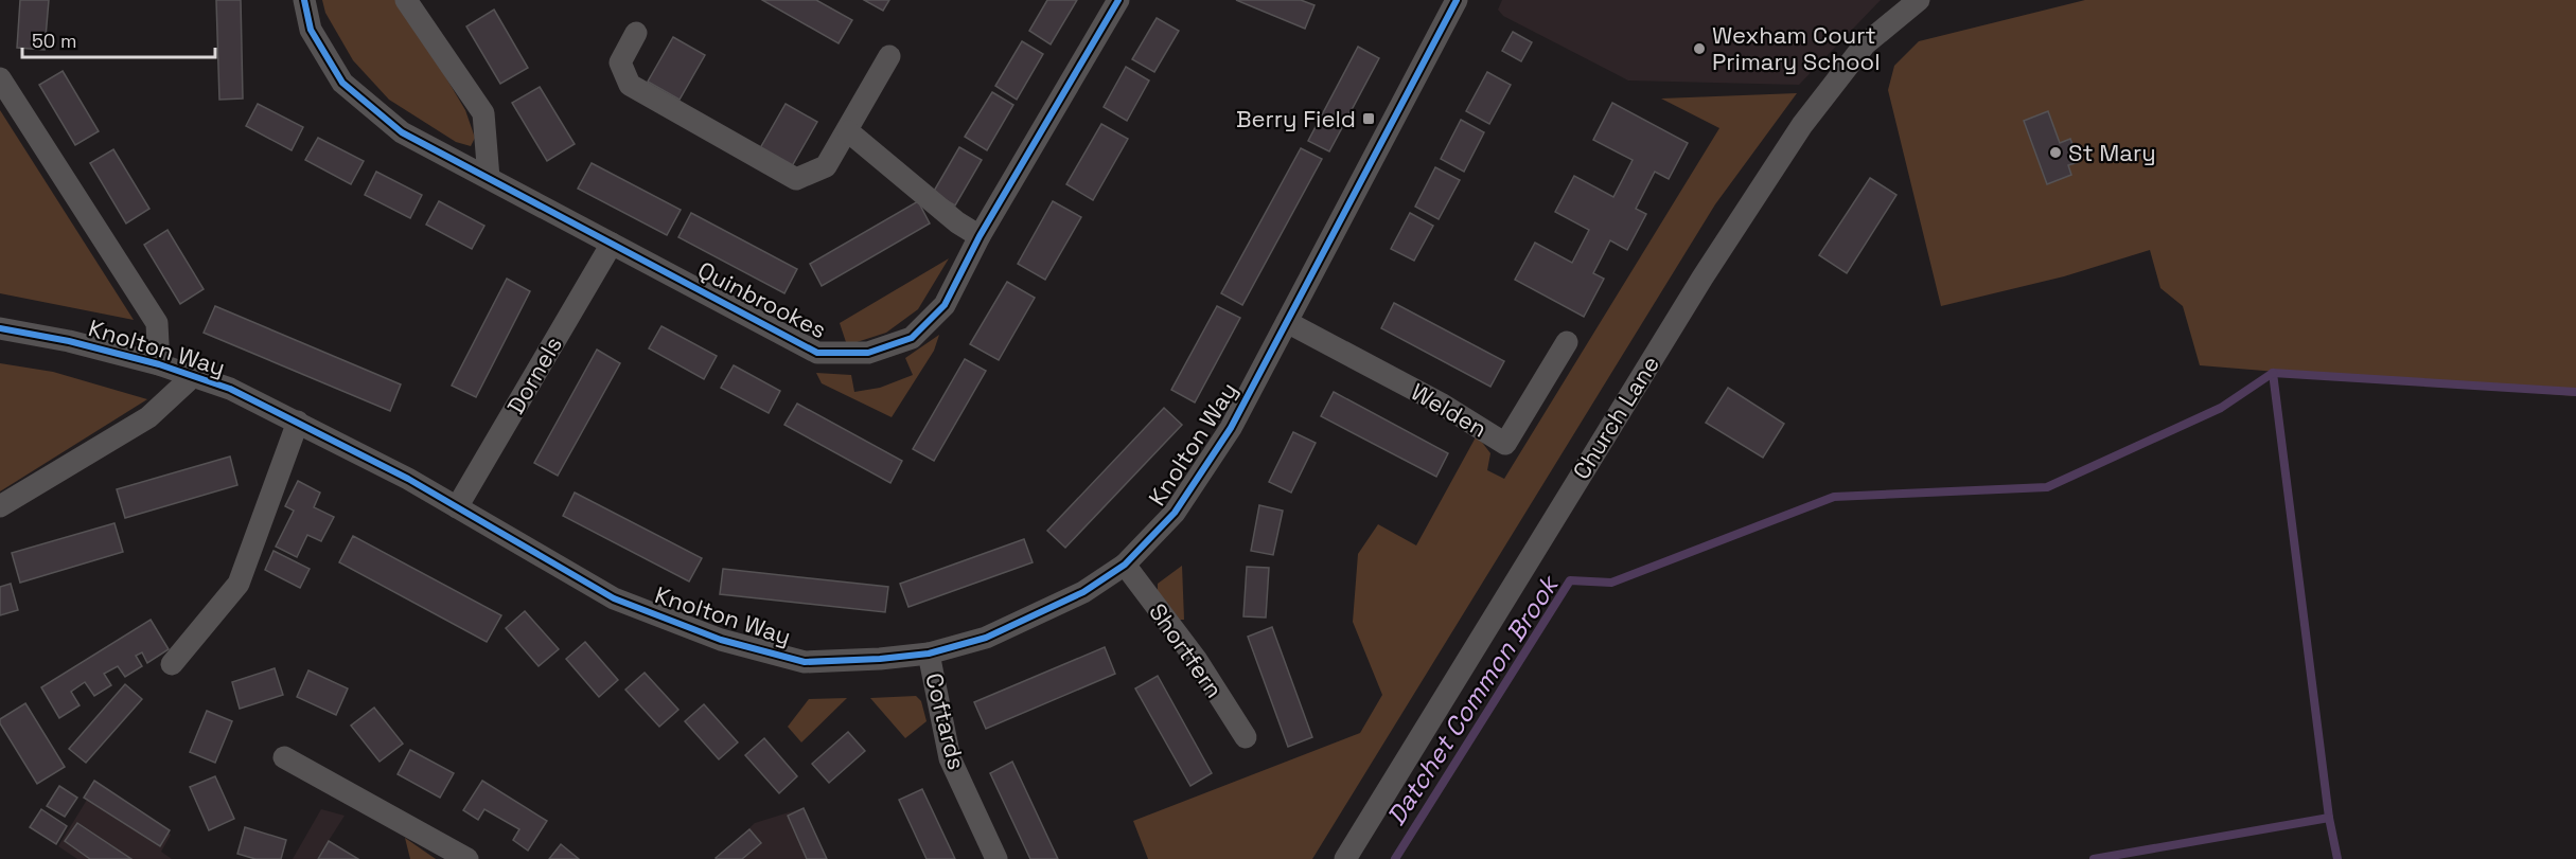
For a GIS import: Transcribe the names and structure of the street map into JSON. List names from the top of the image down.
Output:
{
  "streets": {
    "street": [
      "Quinbrookes",
      "Knolton Way",
      "Dornels",
      "Welden",
      "Church Lane",
      "Shortfern",
      "Coftards"
    ]
  },
  "crossings": [
    ["Quinbrookes", "Dornels"],
    ["Knolton Way", "Dornels"],
    ["Knolton Way", "Welden"],
    ["Knolton Way", "Shortfern"],
    ["Knolton Way", "Coftards"]
  ],
  "water": ["Datchet Common Brook"],
  "places": {
    "other": ["Wexham Court Primary School", "St Mary"],
    "transit": ["Berry Field"]
  },
  "scale_bar": "50 m"
}
